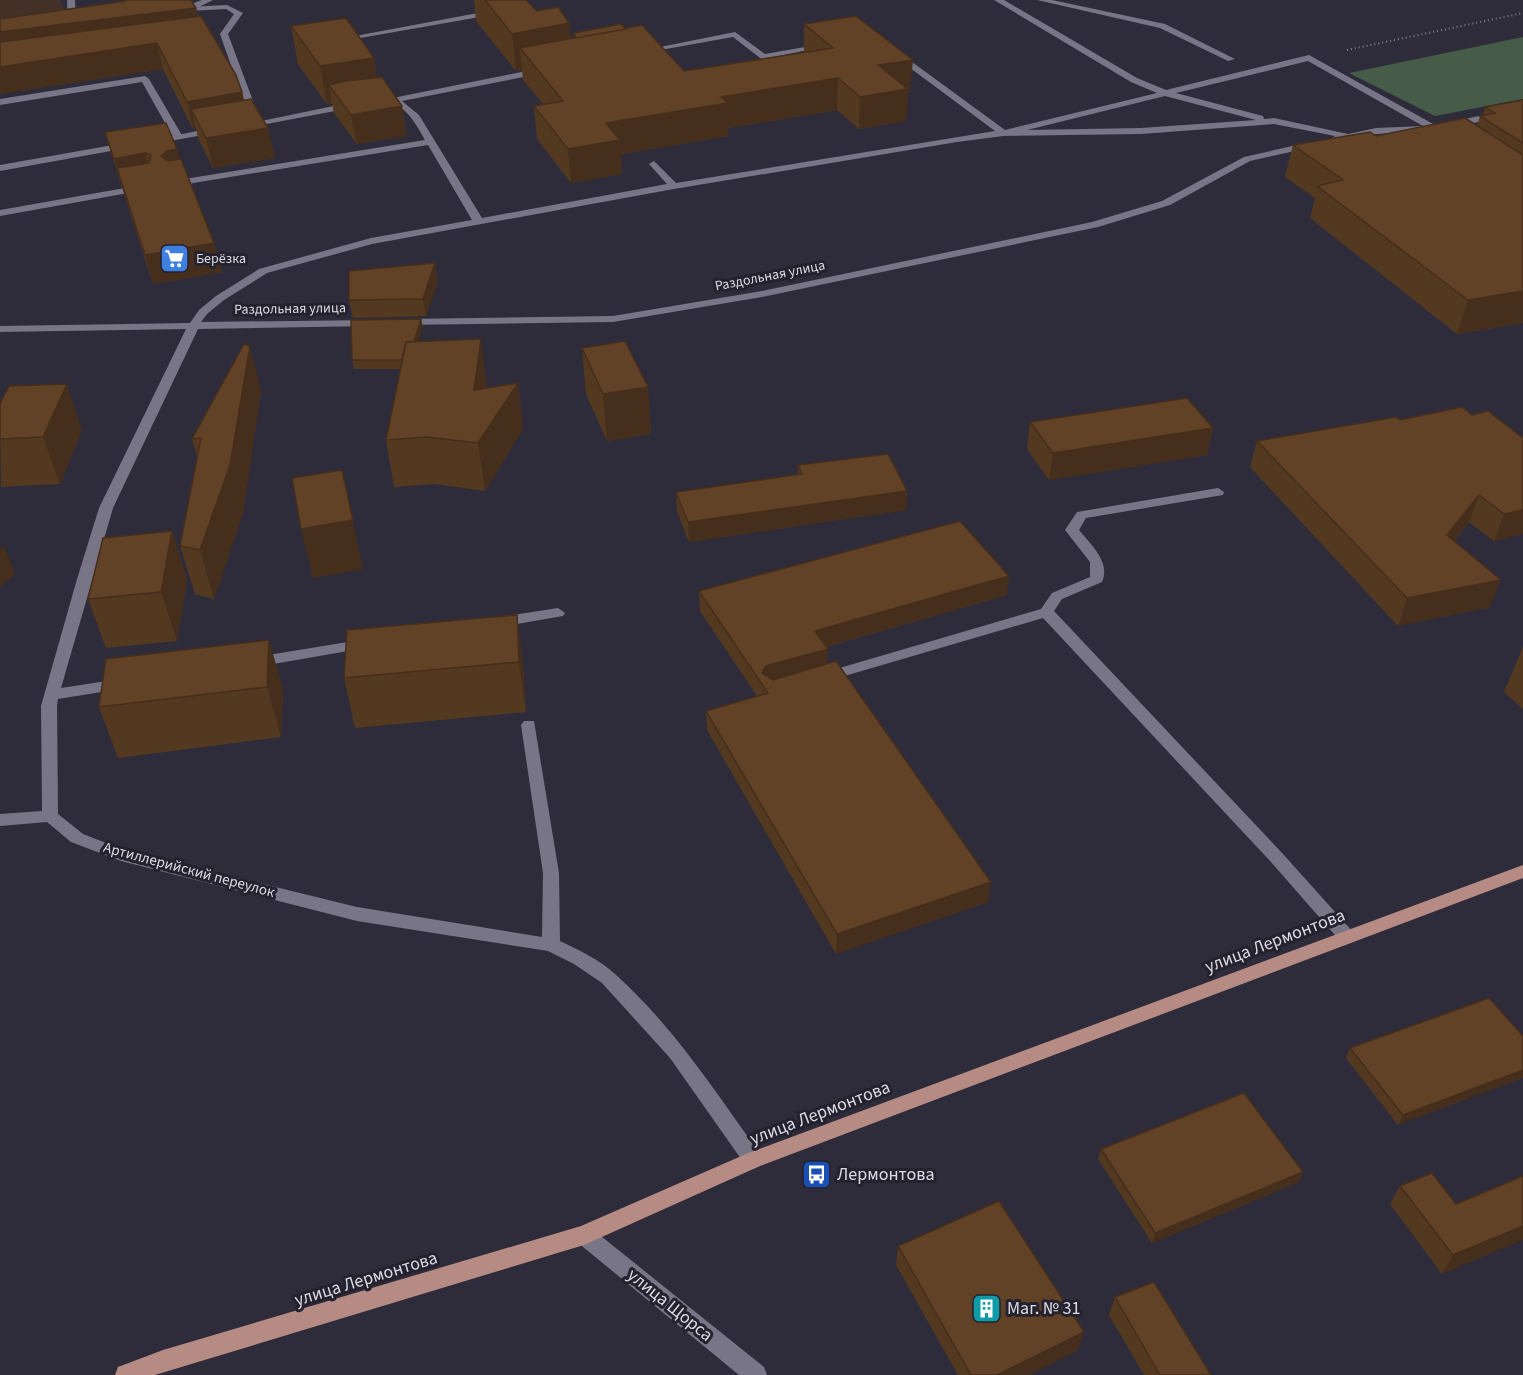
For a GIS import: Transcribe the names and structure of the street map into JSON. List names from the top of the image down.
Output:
{
  "streets": {
    "main road": ["улица Лермонтова"],
    "street": ["Раздольная улица", "Артиллерийский переулок", "улица Щорса"]
  },
  "crossings": [
    ["Артиллерийский переулок", "улица Лермонтова"],
    ["улица Лермонтова", "улица Щорса"]
  ],
  "places": {
    "supermarket": ["Берёзка"],
    "bus stop": ["Лермонтова"],
    "building": ["Маг. № 31"]
  }
}
